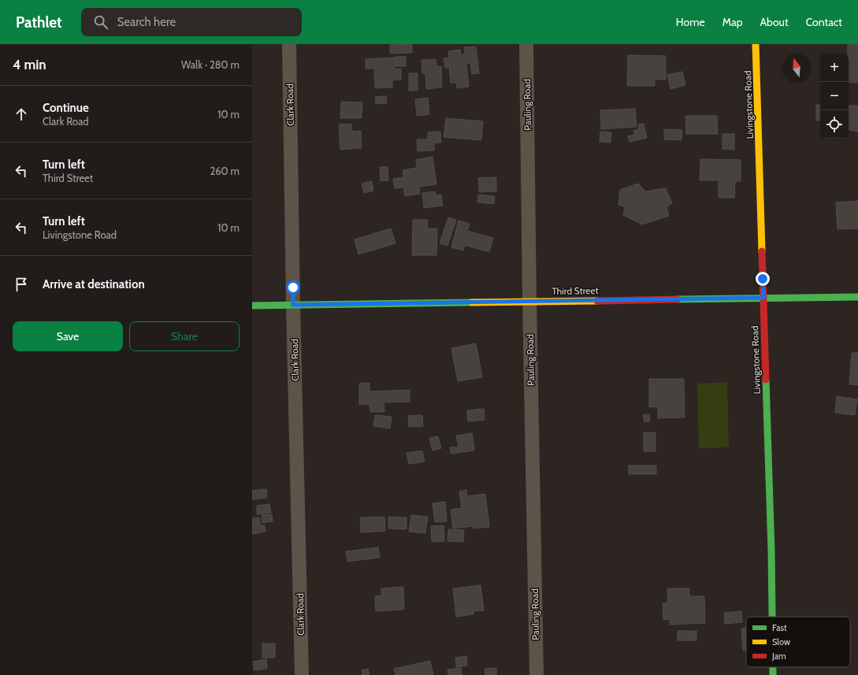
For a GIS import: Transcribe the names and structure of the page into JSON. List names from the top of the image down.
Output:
{
  "streets": {
    "street": [
      "Clark Road",
      "Pauling Road",
      "Livingstone Road",
      "Third Street"
    ]
  },
  "crossings": [
    ["Clark Road", "Third Street"],
    ["Pauling Road", "Third Street"],
    ["Livingstone Road", "Third Street"]
  ],
  "legend": ["Fast", "Slow", "Jam"],
  "north": "top",
  "page": {
    "header": "Pathlet",
    "search": "Search here",
    "nav": [
      "Home",
      "Map",
      "About",
      "Contact"
    ],
    "heading": ["4 min", "Walk · 280 m"],
    "map_buttons": ["+", "−"],
    "list": [
      ["Continue", "Clark Road", "10 m"],
      ["Turn left", "Third Street", "260 m"],
      ["Turn left", "Livingstone Road", "10 m"],
      "Arrive at destination"
    ],
    "buttons": ["Save", "Share"]
  }
}
